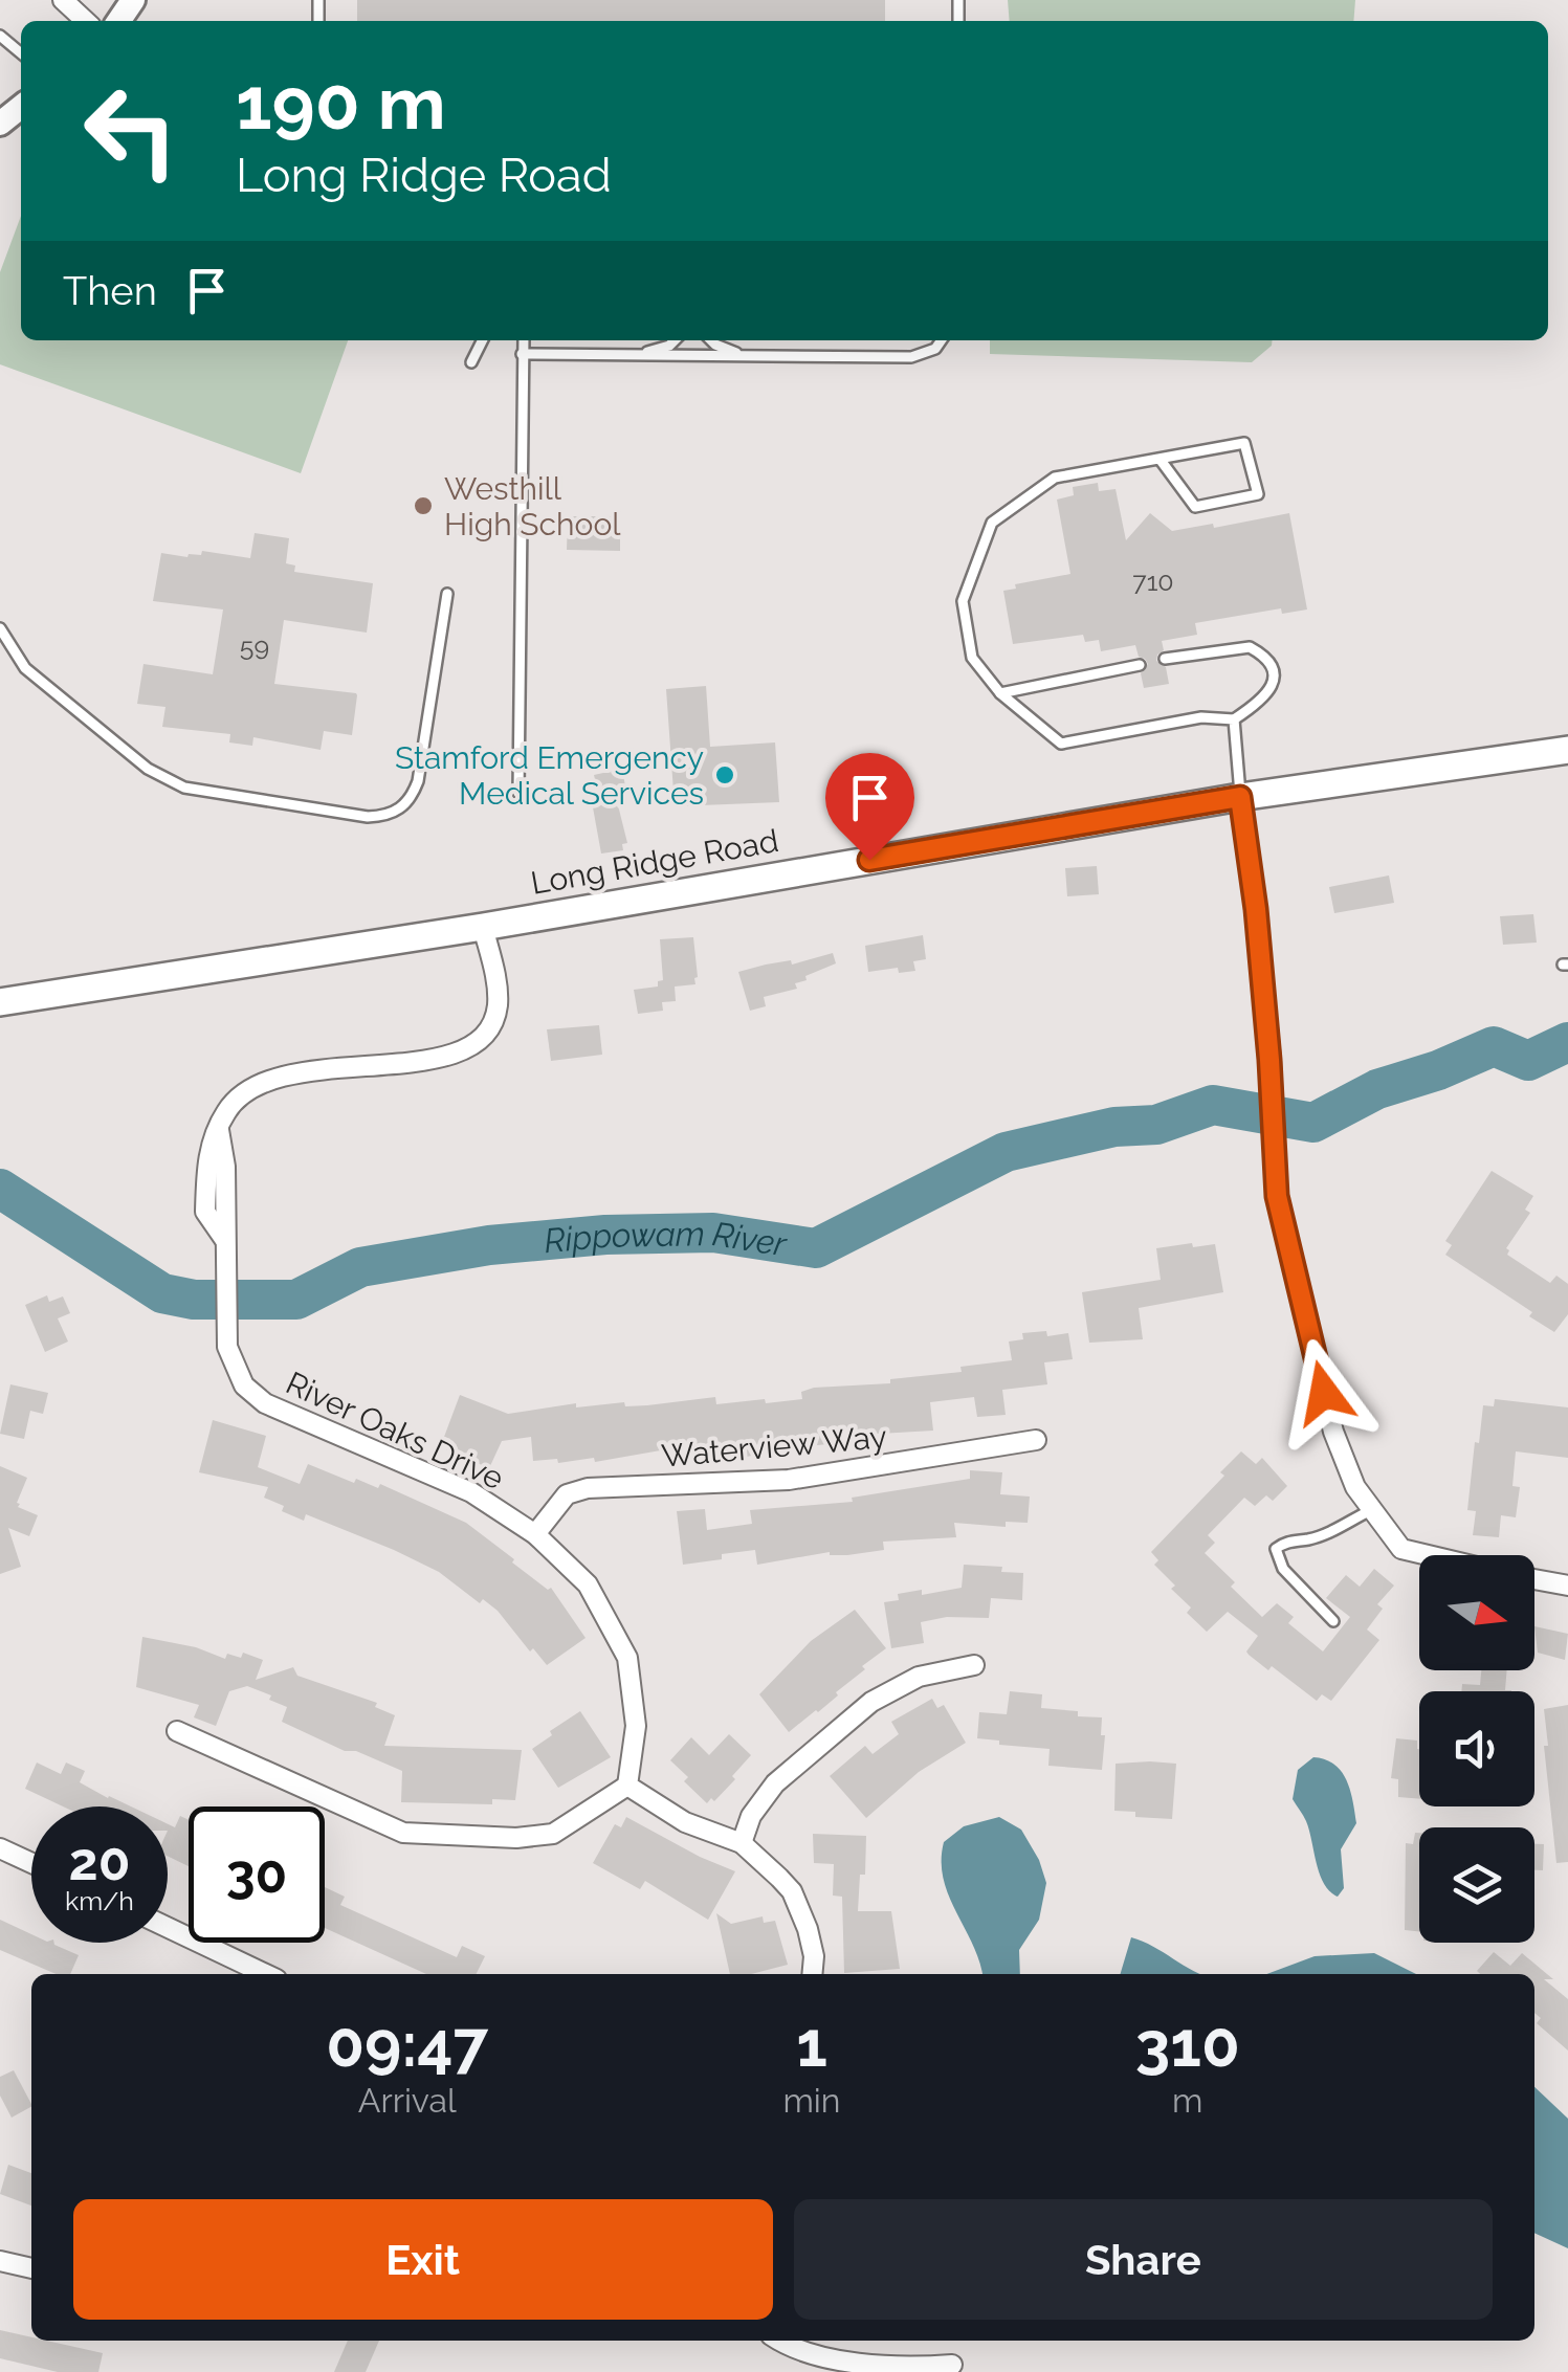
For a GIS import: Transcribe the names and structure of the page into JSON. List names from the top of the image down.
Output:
{
  "streets": {
    "main road": ["Long Ridge Road"],
    "street": ["River Oaks Drive", "Waterview Way"]
  },
  "crossings": [
    ["Long Ridge Road", "River Oaks Drive"],
    ["River Oaks Drive", "Waterview Way"]
  ],
  "water": ["Rippowam River"],
  "places": ["Westhill High School", "Stamford Emergency Medical Services"],
  "house_numbers": ["710", "59"],
  "north": "right",
  "page": {
    "turn": ["190 m", "Long Ridge Road"],
    "then": "Then",
    "speed": "20 km/h",
    "limit": "30",
    "eta": [
      "09:47",
      "Arrival",
      "1",
      "min",
      "310",
      "m"
    ],
    "buttons": ["Exit", "Share"]
  }
}
